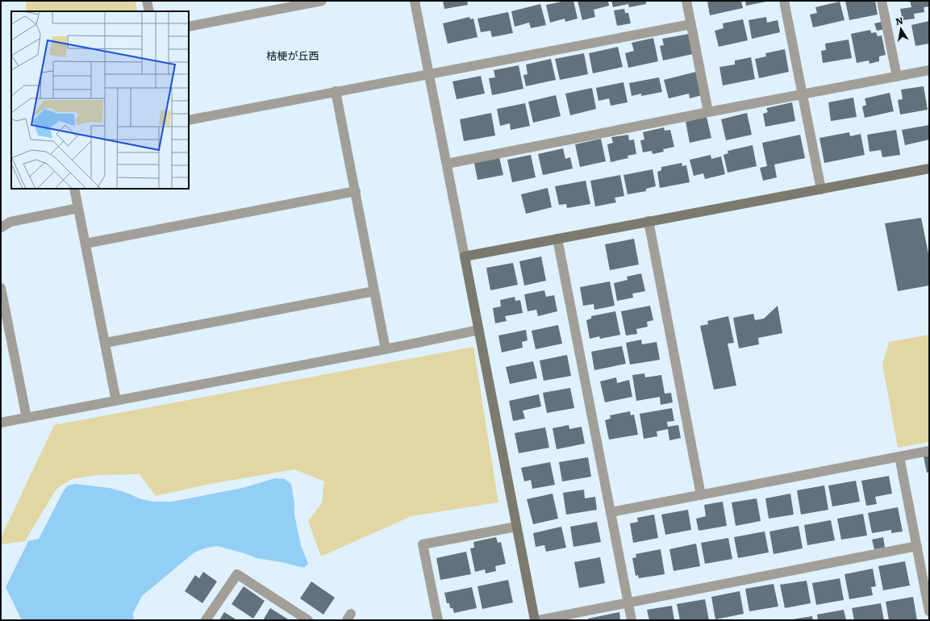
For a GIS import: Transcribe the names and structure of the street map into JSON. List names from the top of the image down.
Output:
{
  "districts": ["桔梗が丘西"],
  "north": "top"
}
